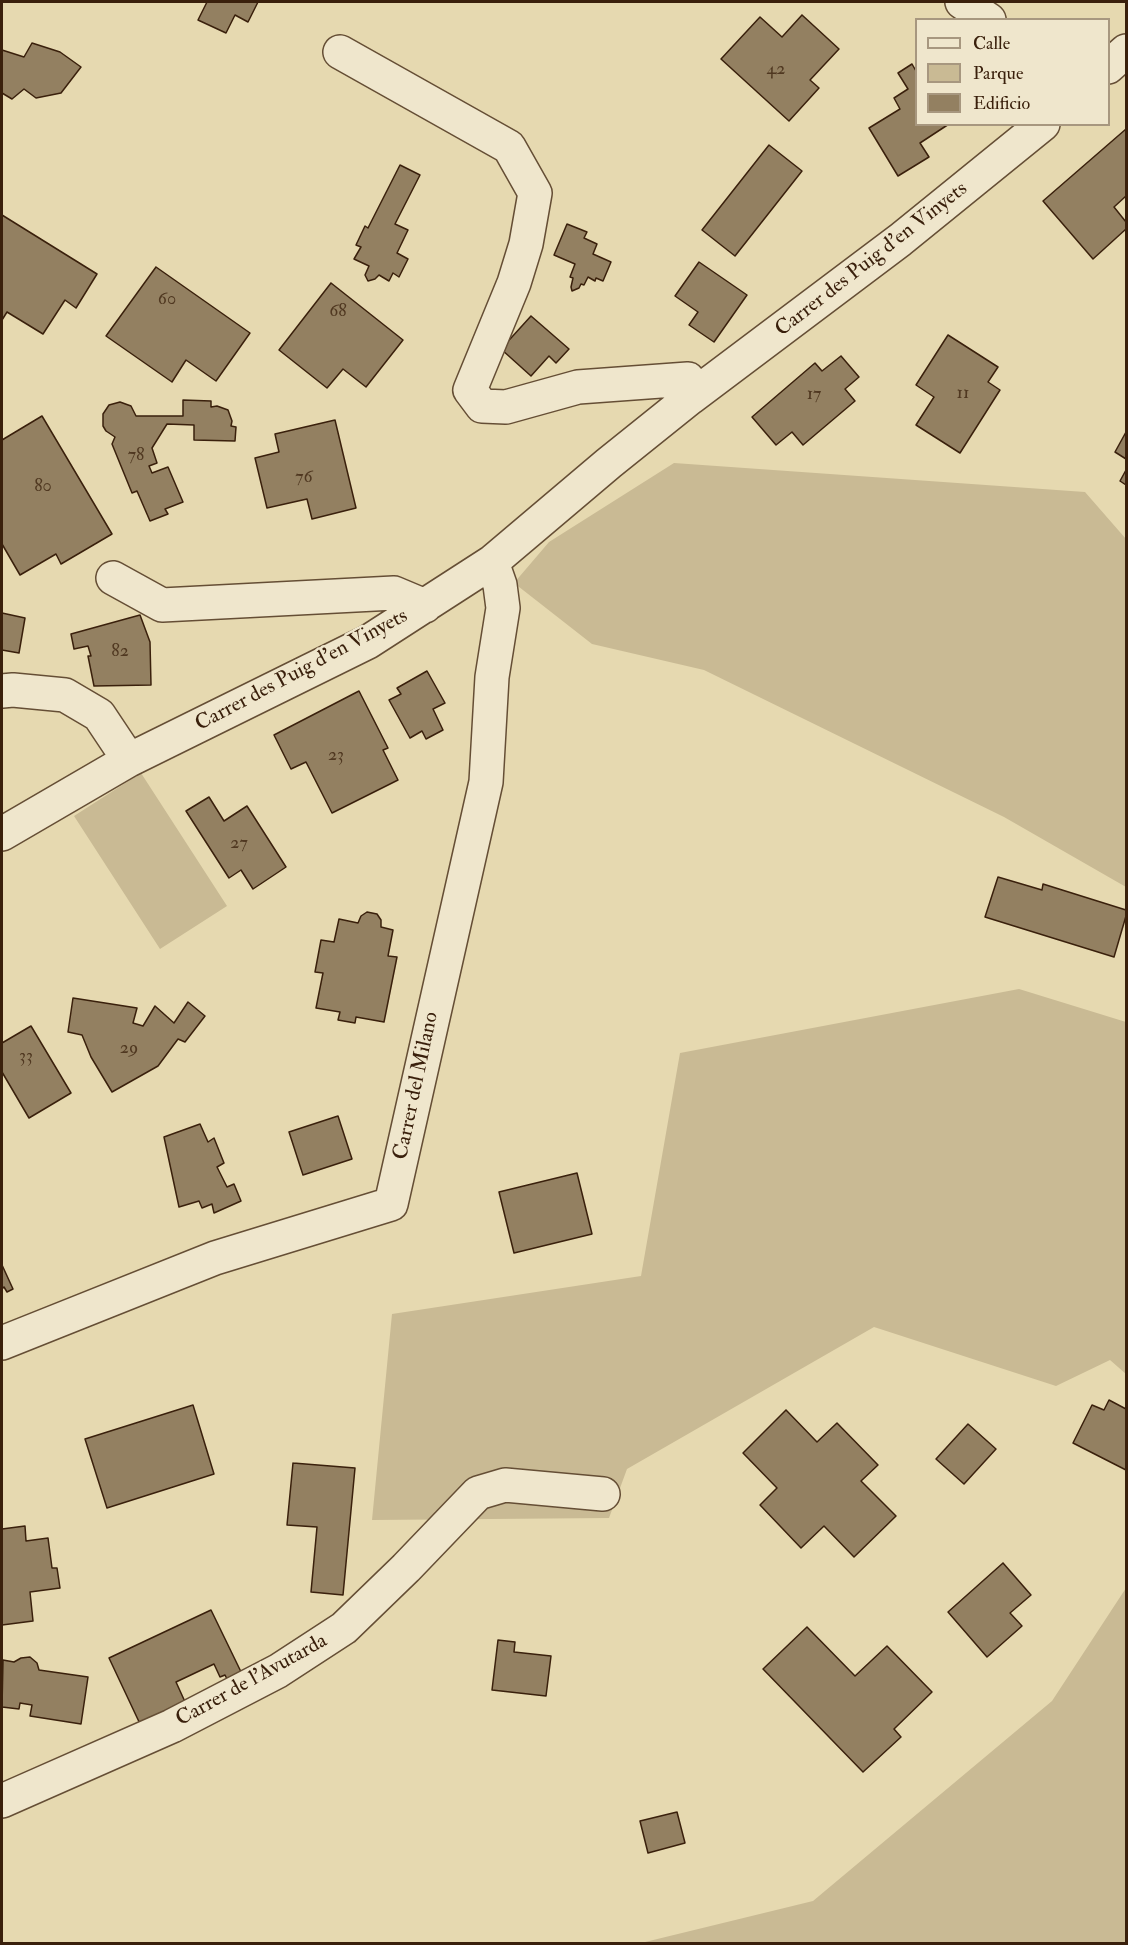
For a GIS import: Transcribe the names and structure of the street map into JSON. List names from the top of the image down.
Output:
{
  "streets": {
    "street": ["Carrer des Puig d'en Vinyets", "Carrer del Milano", "Carrer de l'Avutarda"]
  },
  "crossings": [
    ["Carrer des Puig d'en Vinyets", "Carrer del Milano"]
  ],
  "house_numbers": [
    "42",
    "60",
    "68",
    "11",
    "17",
    "78",
    "76",
    "80",
    "82",
    "23",
    "27",
    "29",
    "33"
  ],
  "legend": ["Calle", "Parque", "Edificio"]
}
